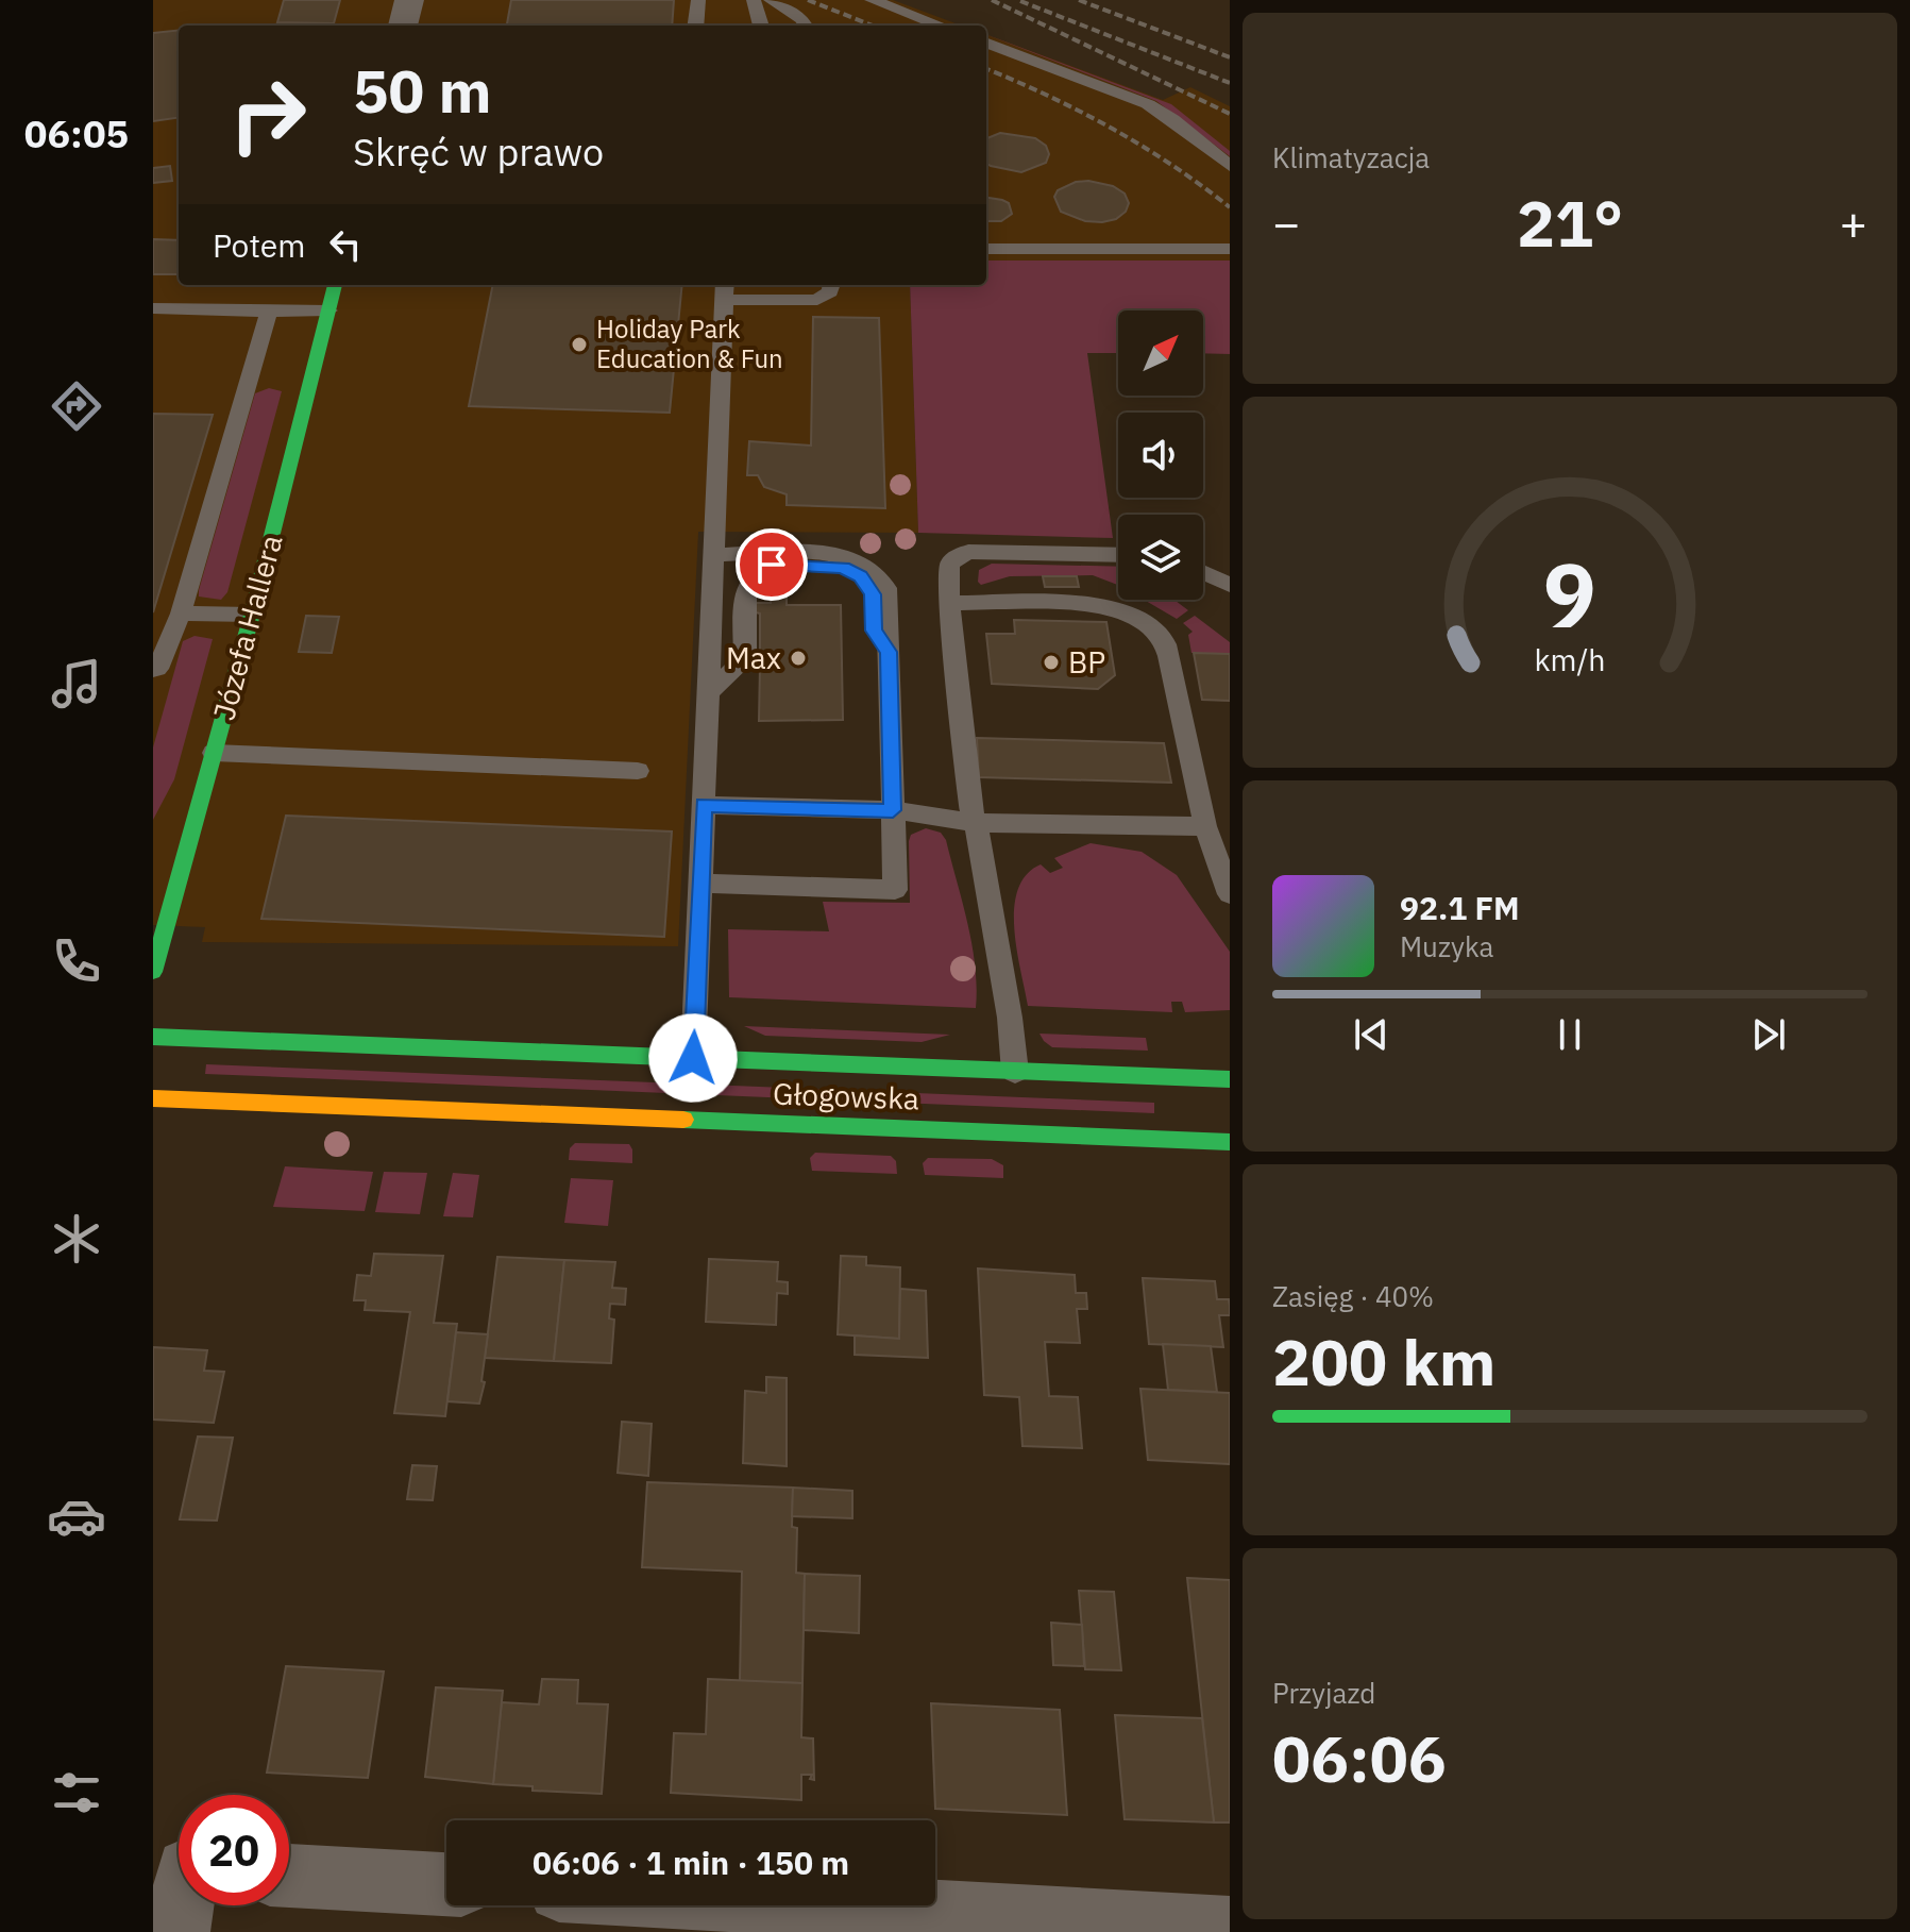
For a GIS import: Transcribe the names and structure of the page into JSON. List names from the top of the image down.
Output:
{
  "streets": {
    "main road": ["Józefa Hallera", "Głogowska"]
  },
  "places": ["Holiday Park Education & Fun", "Max", "BP"],
  "north": "top right",
  "page": {
    "tabs": "06:05",
    "tile": [
      "Klimatyzacja",
      ["Zasięg · 40%", "200 km"],
      ["Przyjazd", "06:06"]
    ],
    "turn": ["50 m", "Skręć w prawo"],
    "heat": ["−", "21°", "+"],
    "then": "Potem",
    "song": ["92.1 FM", "Muzyka"],
    "limit": "20",
    "trip": "06:06 · 1 min · 150 m",
    "gauge": ["9", "km/h"]
  }
}
